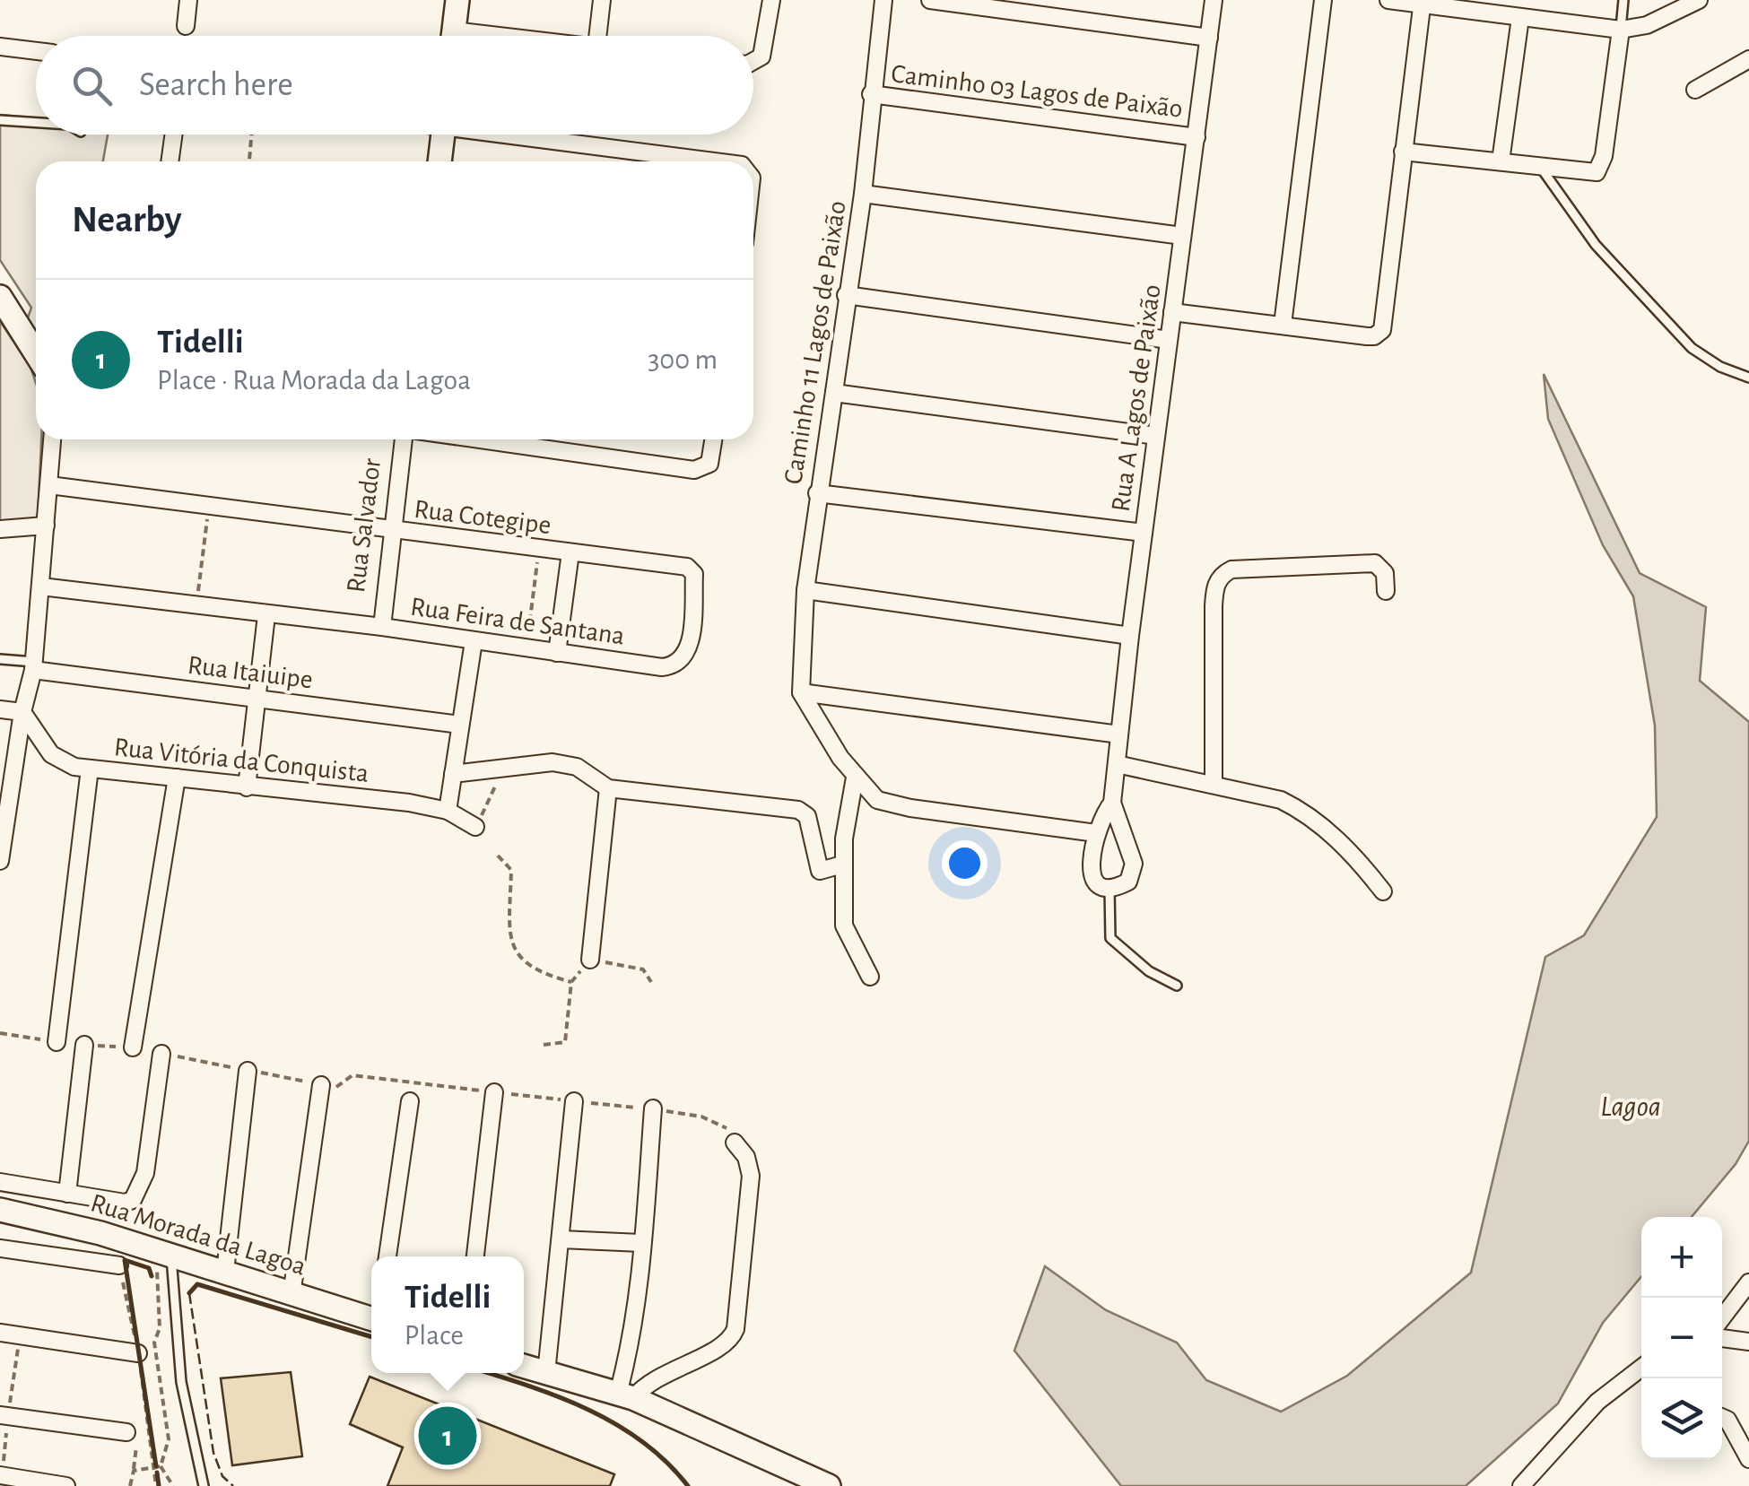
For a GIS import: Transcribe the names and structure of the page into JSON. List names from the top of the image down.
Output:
{
  "streets": {
    "street": [
      "Caminho 03 Lagos de Paixão",
      "Caminho 11 Lagos de Paixão",
      "Rua A Lagos de Paixão",
      "Rua Cotegipe",
      "Rua Salvador",
      "Rua Feira de Santana",
      "Rua Itaiuipe",
      "Rua Vitória da Conquista",
      "Rua Morada da Lagoa"
    ]
  },
  "crossings": [
    ["Caminho 03 Lagos de Paixão", "Caminho 11 Lagos de Paixão"],
    ["Caminho 03 Lagos de Paixão", "Rua A Lagos de Paixão"],
    ["Rua Cotegipe", "Rua Salvador"],
    ["Rua Cotegipe", "Rua Feira de Santana"],
    ["Rua Salvador", "Rua Feira de Santana"]
  ],
  "water": ["Lagoa"],
  "page": {
    "search": "Search here",
    "heading": "Nearby",
    "list": [
      {
        "mark": "1",
        "name": "Tidelli",
        "note": "Place · Rua Morada da Lagoa",
        "value": "300 m"
      }
    ],
    "map_buttons": ["+", "−"],
    "popup": ["Tidelli", "Place"],
    "pins": "1"
  }
}
